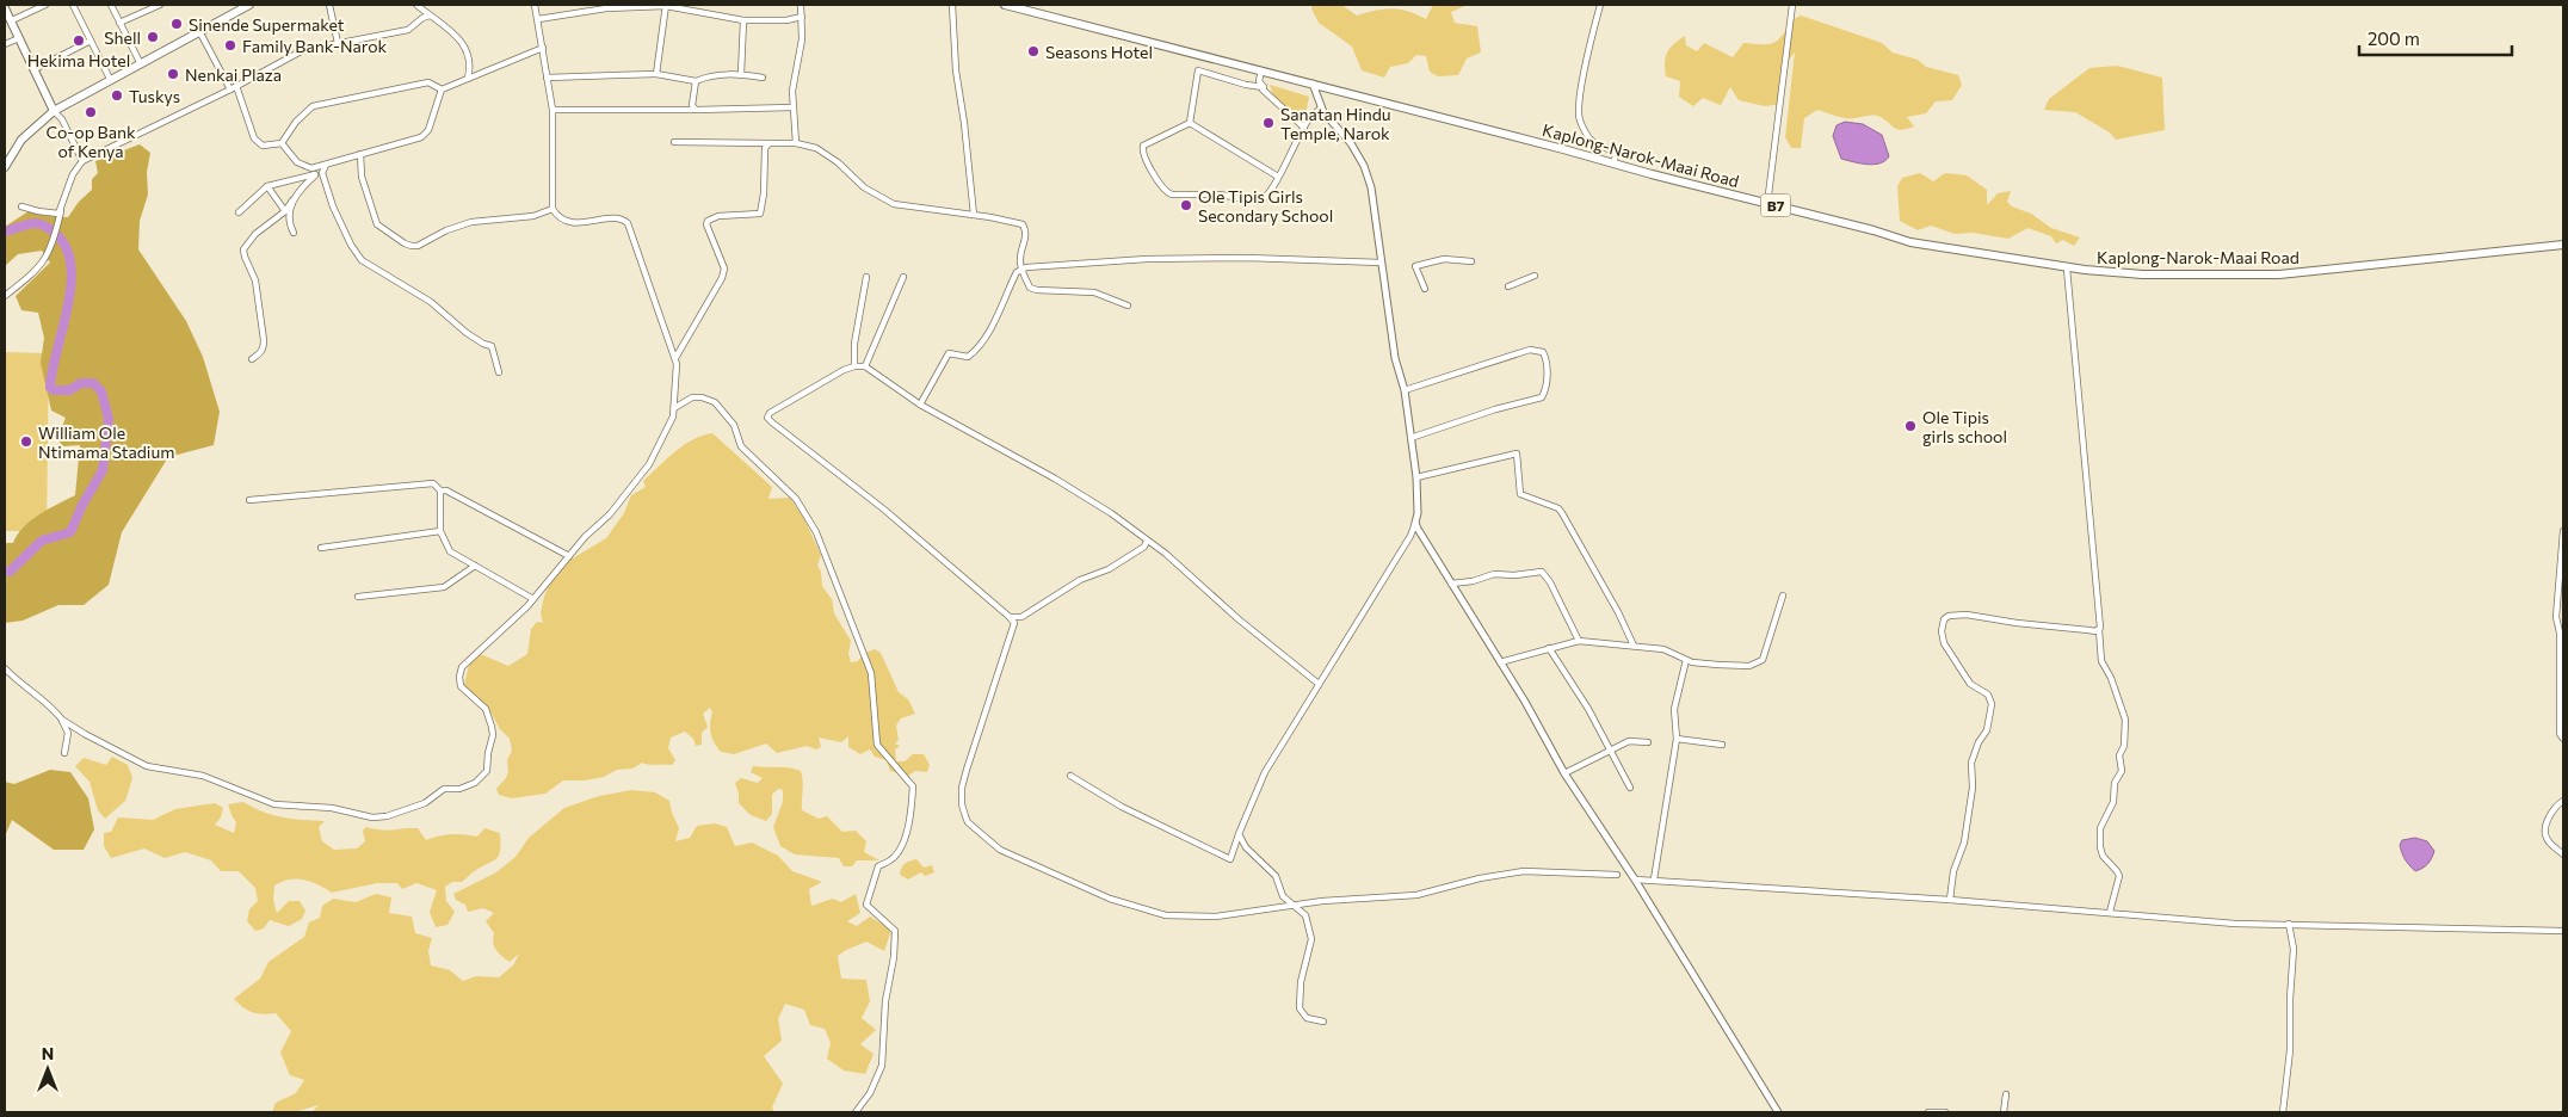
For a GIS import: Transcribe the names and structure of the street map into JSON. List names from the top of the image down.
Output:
{
  "streets": {
    "highway": ["Kaplong-Narok-Maai Road", "B7"]
  },
  "places": [
    "Sinende Supermaket",
    "Shell",
    "Hekima Hotel",
    "Family Bank-Narok",
    "Seasons Hotel",
    "Nenkai Plaza",
    "Tuskys",
    "Co-op Bank of Kenya",
    "Sanatan Hindu Temple, Narok",
    "Ole Tipis Girls Secondary School",
    "Ole Tipis girls school",
    "William Ole Ntimama Stadium"
  ],
  "scale_bar": "200 m",
  "north": "top"
}
